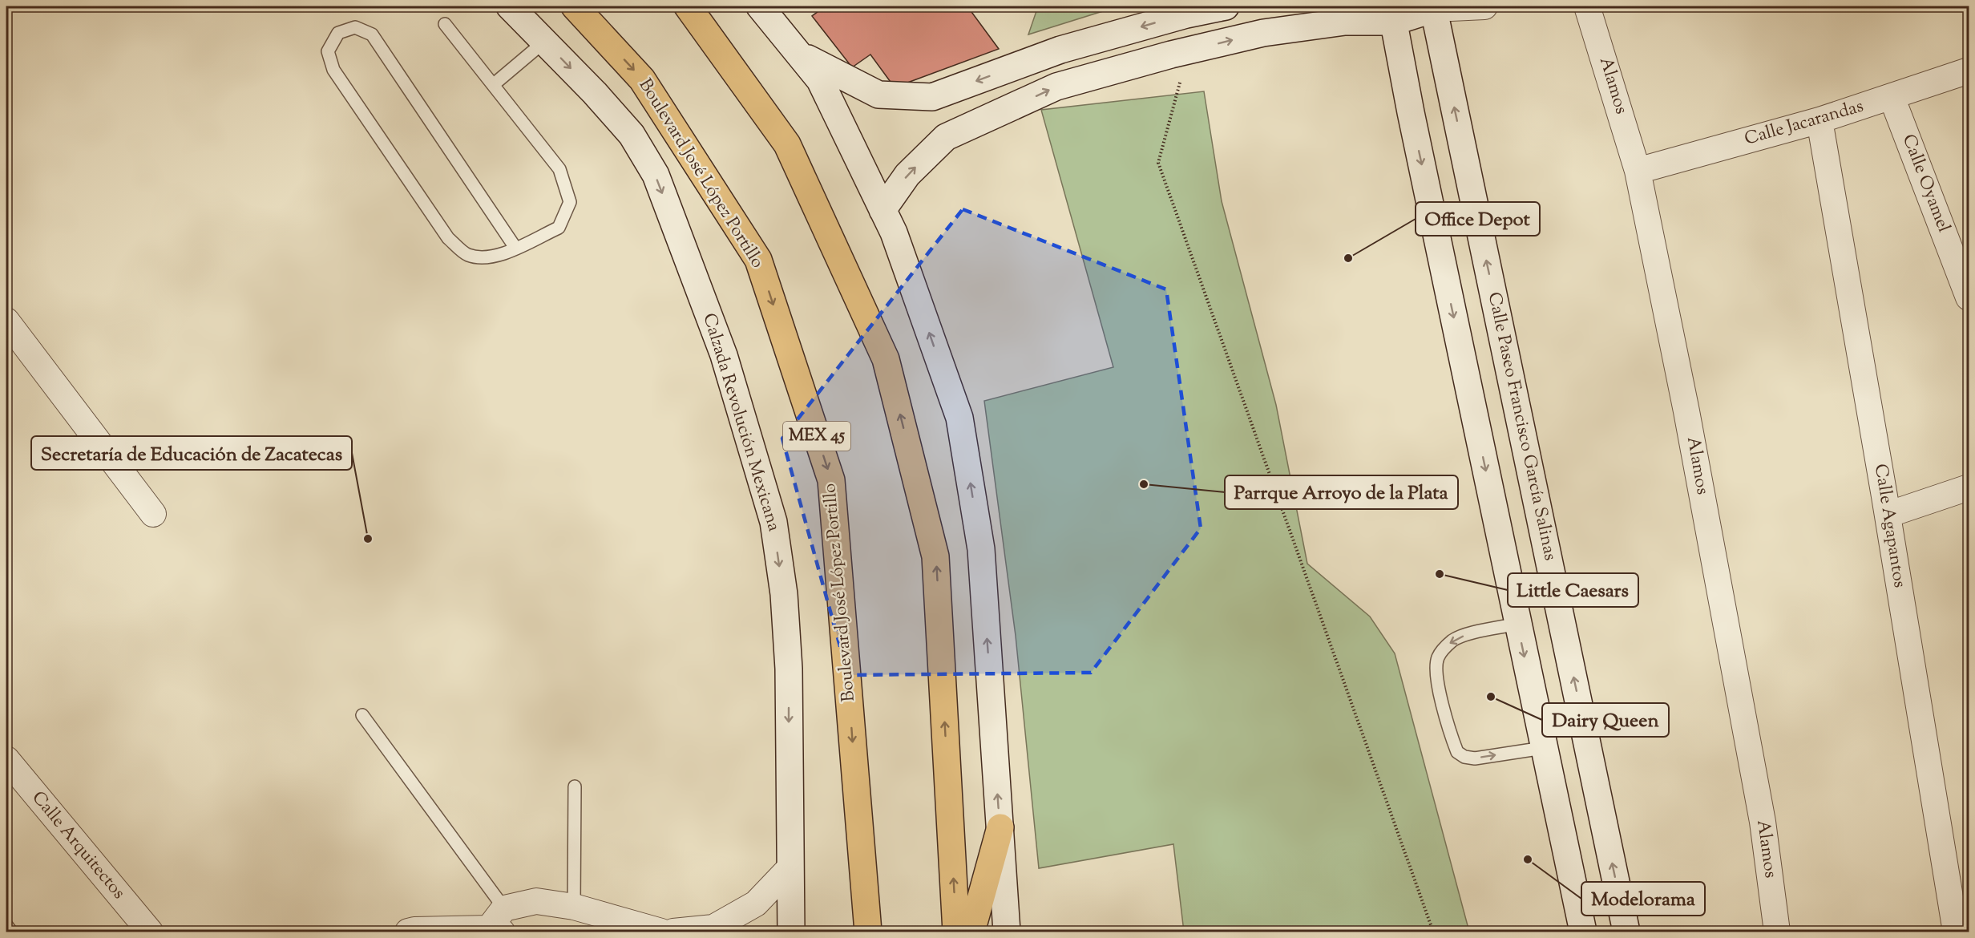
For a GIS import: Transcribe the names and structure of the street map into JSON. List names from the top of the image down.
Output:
{
  "streets": {
    "main road": ["Boulevard José López Portillo", "MEX 45"],
    "street": [
      "Alamos",
      "Calle Jacarandas",
      "Calle Oyamel",
      "Calzada Revolución Mexicana",
      "Calle Paseo Francisco García Salinas",
      "Calle Agapantos",
      "Calle Arquitectos"
    ]
  },
  "crossings": [
    ["Alamos", "Calle Jacarandas"],
    ["Calle Jacarandas", "Calle Oyamel"],
    ["Calle Jacarandas", "Calle Agapantos"]
  ],
  "places": [
    "Office Depot",
    "Parrque Arroyo de la Plata",
    "Secretaría de Educación de Zacatecas",
    "Little Caesars",
    "Dairy Queen",
    "Modelorama"
  ]
}
